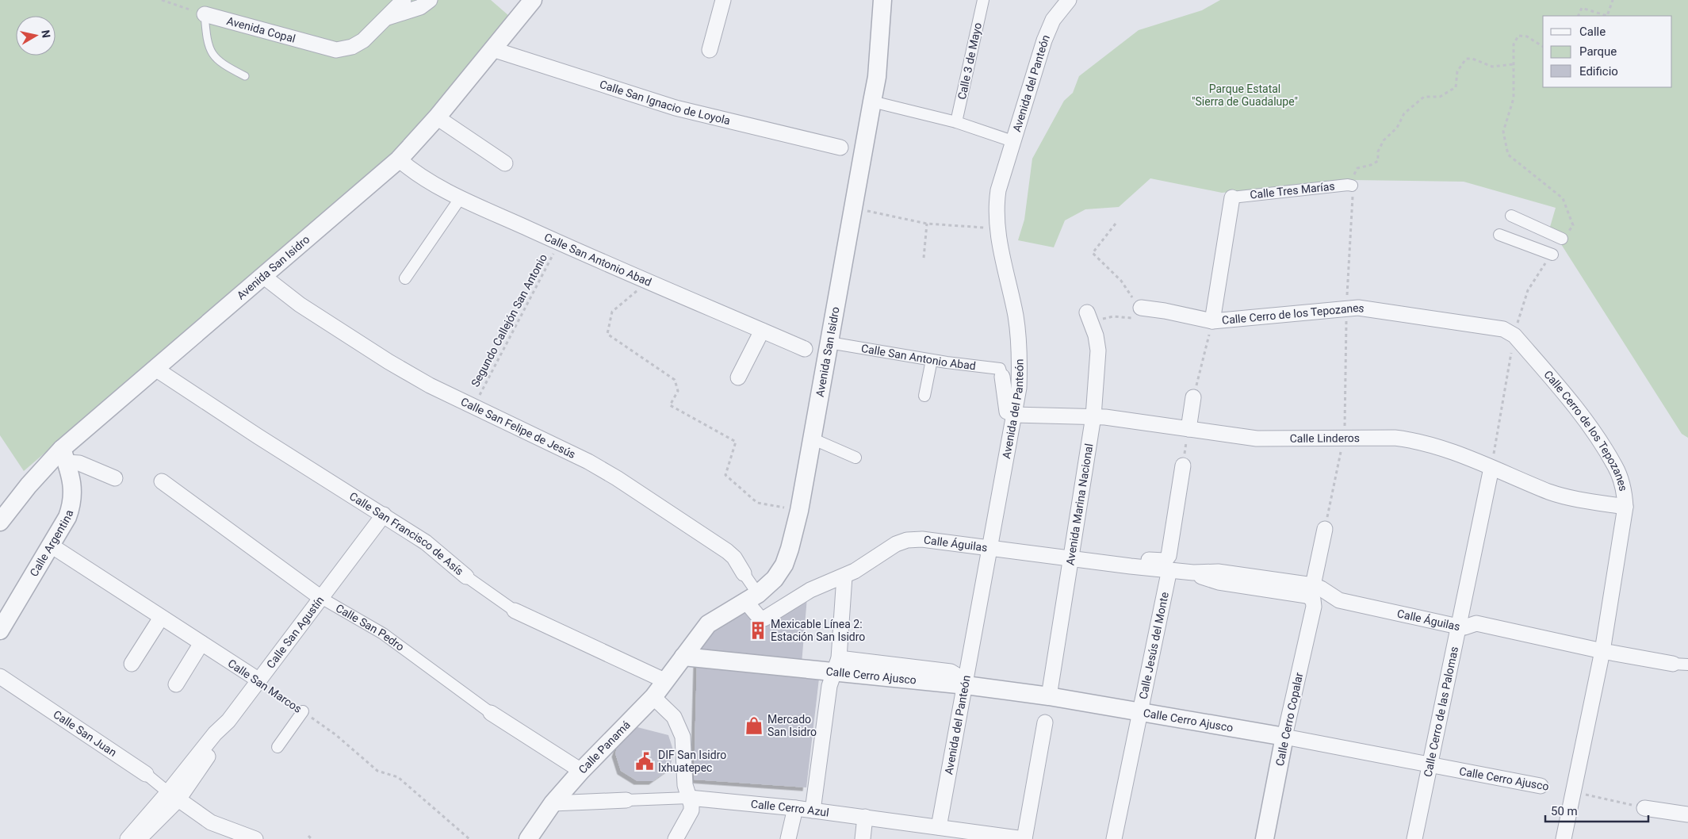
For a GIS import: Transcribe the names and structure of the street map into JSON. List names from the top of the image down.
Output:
{
  "streets": {
    "street": [
      "Avenida Copal",
      "Calle 3 de Mayo",
      "Avenida del Panteón",
      "Calle San Ignacio de Loyola",
      "Calle Tres Marías",
      "Calle San Antonio Abad",
      "Avenida San Isidro",
      "Calle Cerro de los Tepozanes",
      "Calle San Felipe de Jesús",
      "Calle Linderos",
      "Avenida Marina Nacional",
      "Calle San Francisco de Asís",
      "Calle Argentina",
      "Calle Águilas",
      "Calle San Pedro",
      "Calle San Agustín",
      "Calle Jesús del Monte",
      "Calle Cerro Ajusco",
      "Calle San Marcos",
      "Calle Cerro de las Palomas",
      "Calle Cerro Copalar",
      "Calle San Juan",
      "Calle Panamá",
      "Calle Cerro Azul"
    ],
    "path": ["Segundo Callejón San Antonio"]
  },
  "crossings": [
    ["Avenida del Panteón", "Calle Linderos"],
    ["Avenida del Panteón", "Calle Águilas"],
    ["Avenida del Panteón", "Calle Cerro Ajusco"],
    ["Avenida del Panteón", "Calle Cerro Azul"],
    ["Calle San Ignacio de Loyola", "Avenida San Isidro"],
    ["Calle San Antonio Abad", "Avenida San Isidro"],
    ["Calle San Antonio Abad", "Segundo Callejón San Antonio"],
    ["Avenida San Isidro", "Calle San Felipe de Jesús"],
    ["Avenida San Isidro", "Calle San Francisco de Asís"],
    ["Avenida San Isidro", "Calle Argentina"],
    ["Avenida San Isidro", "Calle Águilas"],
    ["Avenida San Isidro", "Calle Cerro Ajusco"],
    ["Avenida San Isidro", "Calle Panamá"],
    ["Calle Cerro de los Tepozanes", "Calle Linderos"],
    ["Calle Cerro de los Tepozanes", "Calle Águilas"],
    ["Segundo Callejón San Antonio", "Calle San Felipe de Jesús"],
    ["Calle San Felipe de Jesús", "Calle Águilas"],
    ["Calle Linderos", "Avenida Marina Nacional"],
    ["Calle Linderos", "Calle Cerro de las Palomas"],
    ["Avenida Marina Nacional", "Calle Águilas"],
    ["Avenida Marina Nacional", "Calle Cerro Ajusco"],
    ["Calle San Francisco de Asís", "Calle San Agustín"],
    ["Calle San Francisco de Asís", "Calle Panamá"],
    ["Calle Argentina", "Calle San Marcos"],
    ["Calle Águilas", "Calle Jesús del Monte"],
    ["Calle Águilas", "Calle Cerro de las Palomas"],
    ["Calle Águilas", "Calle Cerro Copalar"],
    ["Calle San Pedro", "Calle San Agustín"],
    ["Calle San Pedro", "Calle Panamá"],
    ["Calle San Agustín", "Calle San Marcos"],
    ["Calle San Agustín", "Calle San Juan"],
    ["Calle Jesús del Monte", "Calle Cerro Ajusco"],
    ["Calle Cerro Ajusco", "Calle Cerro de las Palomas"],
    ["Calle Cerro Ajusco", "Calle Cerro Copalar"],
    ["Calle Cerro Ajusco", "Calle Panamá"],
    ["Calle Panamá", "Calle Cerro Azul"]
  ],
  "parks": ["Parque Estatal \"Sierra de Guadalupe\""],
  "places": {
    "building": ["Mexicable Línea 2: Estación San Isidro"],
    "shop": ["Mercado San Isidro"],
    "public building": ["DIF San Isidro Ixhuatepec"]
  },
  "legend": ["Calle", "Parque", "Edificio"],
  "scale_bar": "50 m",
  "north": "right"
}
